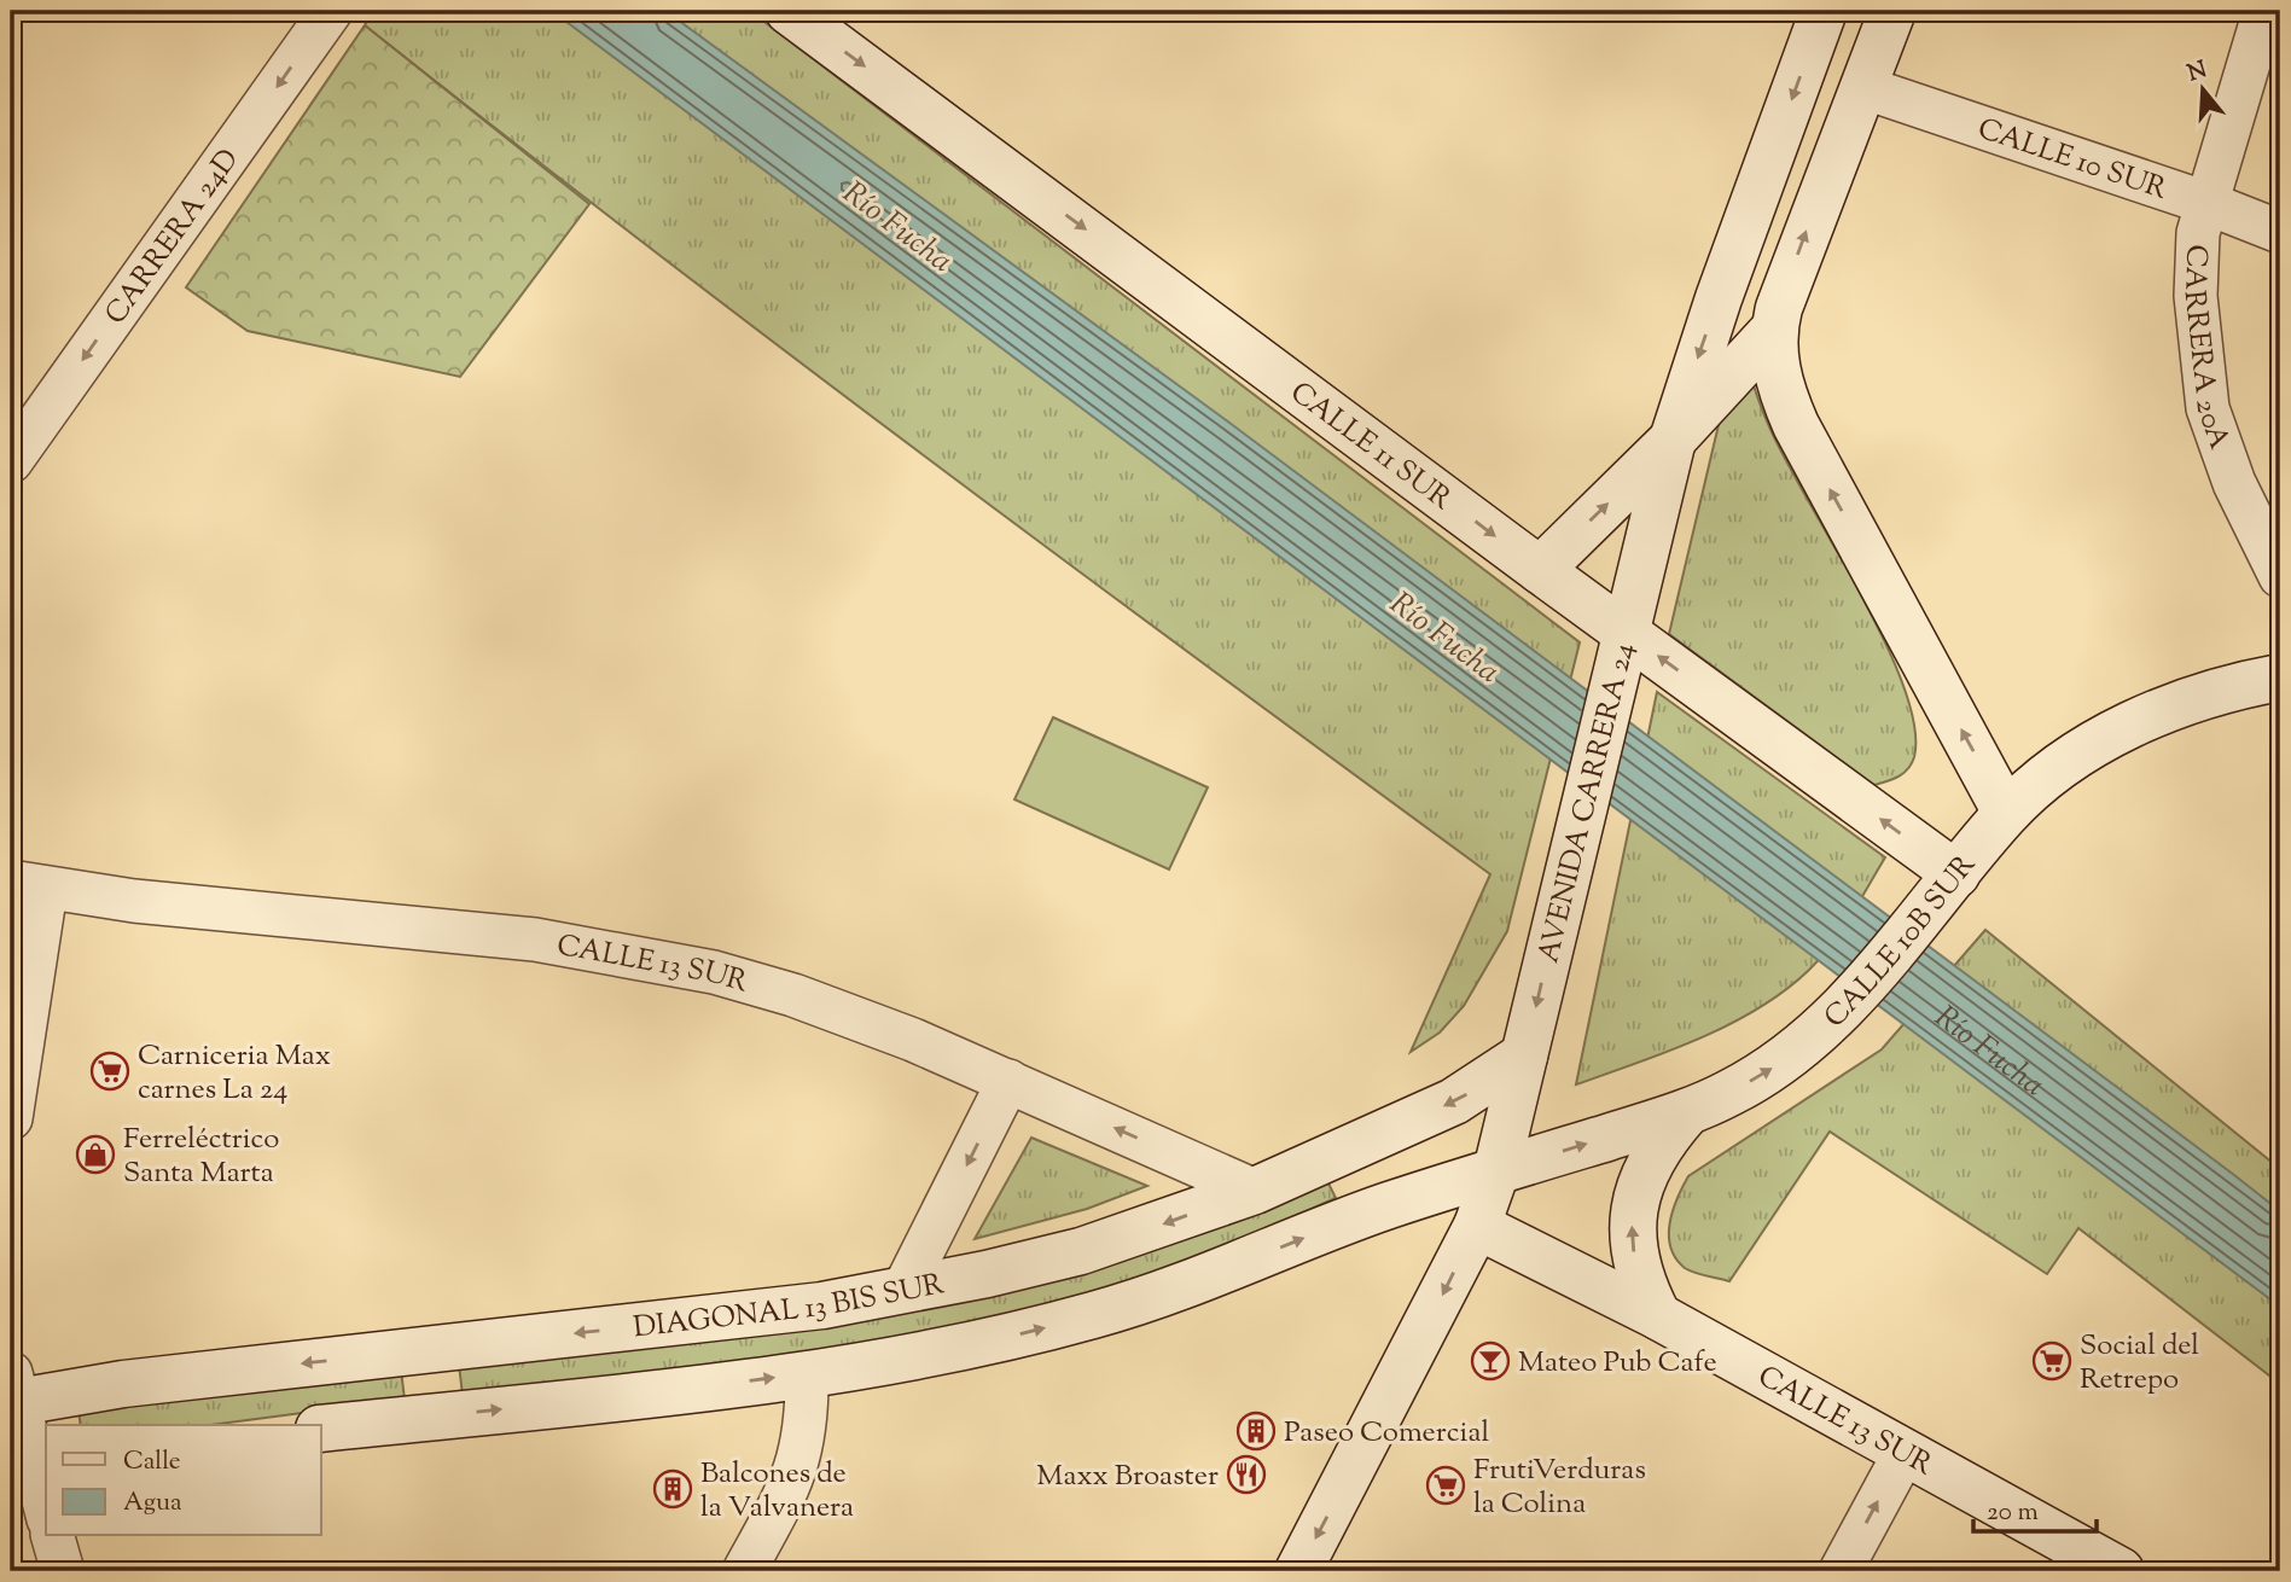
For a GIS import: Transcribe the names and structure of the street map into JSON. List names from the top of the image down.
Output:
{
  "streets": {
    "street": [
      "CALLE 10 SUR",
      "CARRERA 24D",
      "CARRERA 20A",
      "CALLE 11 SUR",
      "AVENIDA CARRERA 24",
      "CALLE 10B SUR",
      "CALLE 13 SUR",
      "DIAGONAL 13 BIS SUR"
    ]
  },
  "crossings": [
    ["CALLE 10 SUR", "CARRERA 20A"],
    ["CALLE 11 SUR", "AVENIDA CARRERA 24"],
    ["CALLE 11 SUR", "CALLE 10B SUR"],
    ["AVENIDA CARRERA 24", "CALLE 10B SUR"],
    ["AVENIDA CARRERA 24", "CALLE 13 SUR"],
    ["AVENIDA CARRERA 24", "DIAGONAL 13 BIS SUR"],
    ["CALLE 13 SUR", "DIAGONAL 13 BIS SUR"]
  ],
  "one_way": ["CARRERA 24D", "CALLE 10B SUR"],
  "water": ["Río Fucha"],
  "places": {
    "supermarket": ["Carniceria Max carnes La 24", "Social del Retrepo", "FrutiVerduras la Colina"],
    "shop": ["Ferreléctrico Santa Marta"],
    "bar": ["Mateo Pub Cafe"],
    "building": ["Paseo Comercial", "Balcones de la Valvanera"],
    "restaurant": ["Maxx Broaster"]
  },
  "legend": ["Calle", "Agua"],
  "scale_bar": "20 m",
  "north": "top"
}
